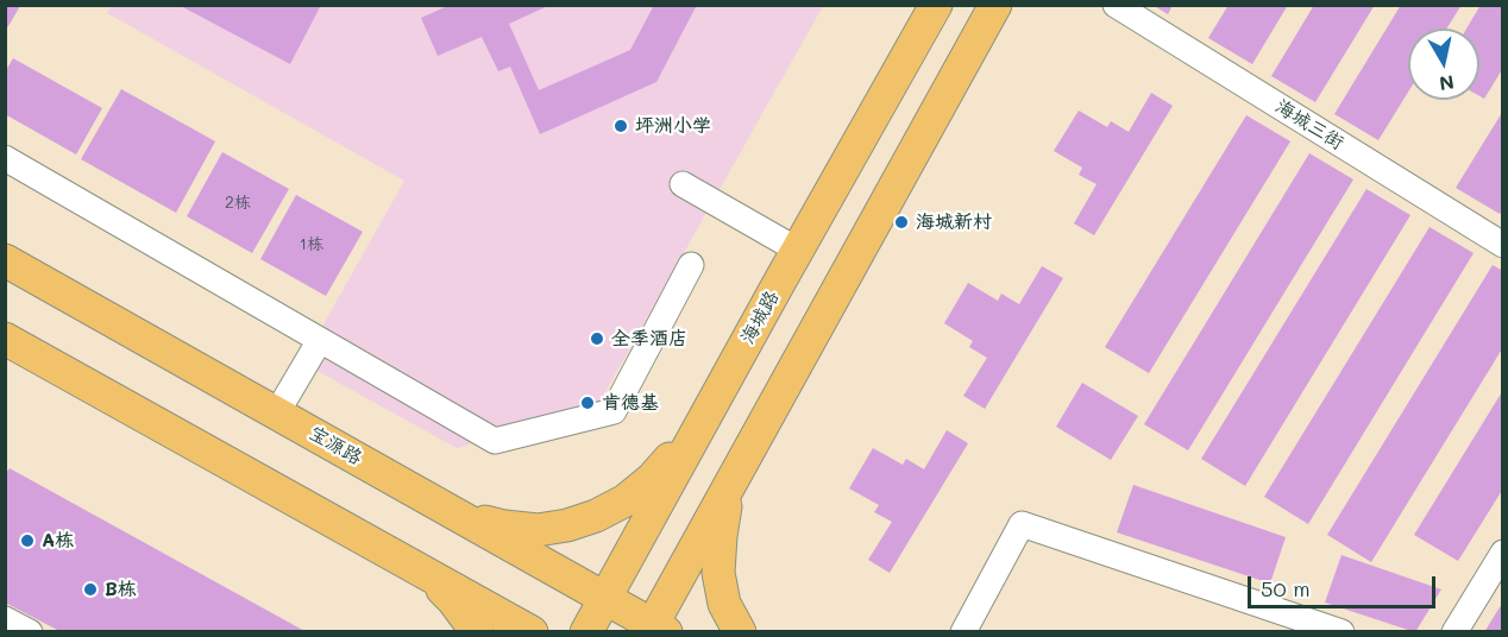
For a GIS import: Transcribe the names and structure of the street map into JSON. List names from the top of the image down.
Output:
{
  "streets": {
    "main road": ["海城路", "宝源路"],
    "street": ["海城三街"]
  },
  "crossings": [
    ["海城路", "宝源路"]
  ],
  "places": [
    "坪洲小学",
    "海城新村",
    "全季酒店",
    "肯德基",
    "A栋",
    "B栋"
  ],
  "house_numbers": ["2栋", "1栋"],
  "scale_bar": "50 m",
  "north": "bottom"
}
